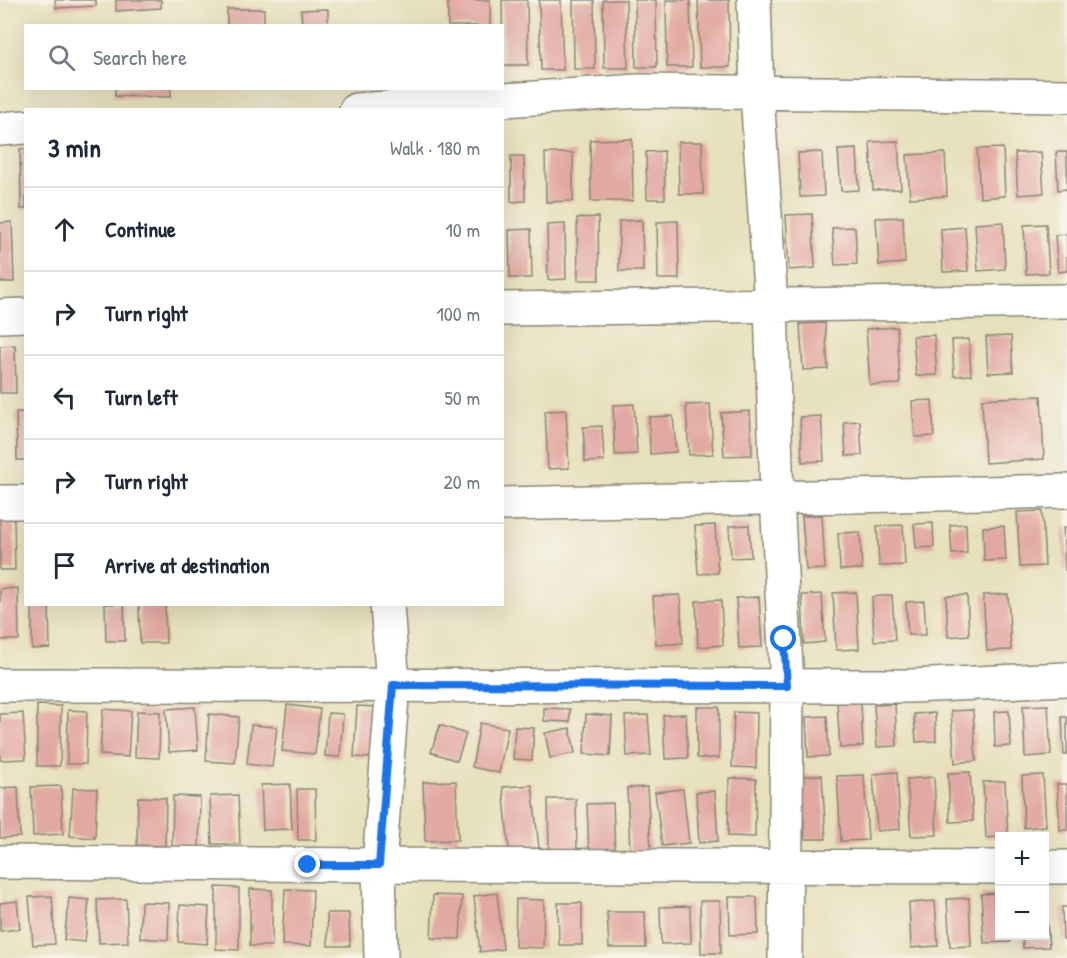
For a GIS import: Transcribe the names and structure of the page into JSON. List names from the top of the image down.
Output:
{
  "page": {
    "search": "Search here",
    "heading": ["3 min", "Walk · 180 m"],
    "list": [
      ["Continue", "10 m"],
      ["Turn right", "100 m"],
      ["Turn left", "50 m"],
      ["Turn right", "20 m"],
      "Arrive at destination"
    ],
    "map_buttons": ["+", "−"]
  }
}
